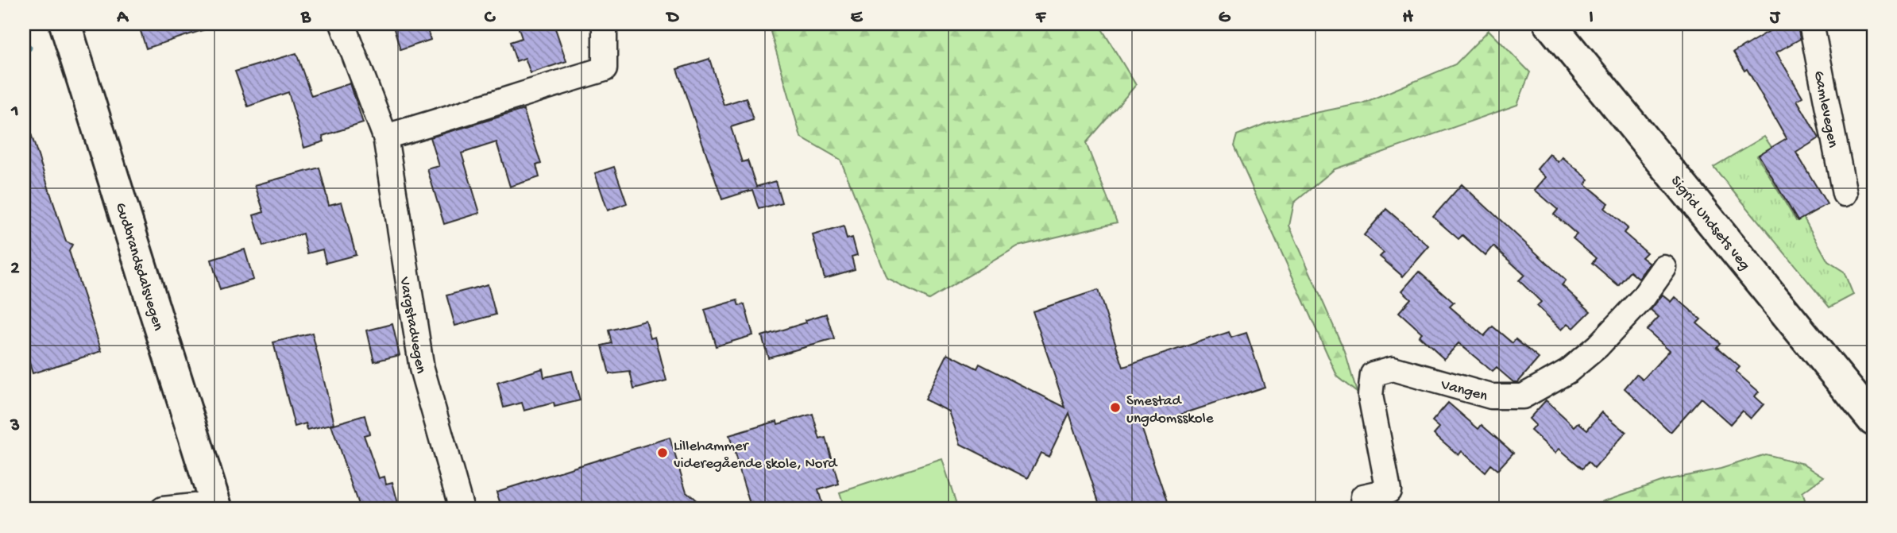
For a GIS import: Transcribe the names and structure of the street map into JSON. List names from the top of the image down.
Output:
{
  "streets": {
    "street": [
      "Gamlevegen",
      "Sigrid Undsets veg",
      "Gudbrandsdalsvegen",
      "Vargstadvegen",
      "Vangen"
    ]
  },
  "places": ["Smestad ungdomsskole", "Lillehammer videregående skole, Nord"],
  "grid": {
    "columns": [
      "A",
      "B",
      "C",
      "D",
      "E",
      "F",
      "G",
      "H",
      "I",
      "J"
    ],
    "rows": ["1", "2", "3"]
  }
}
